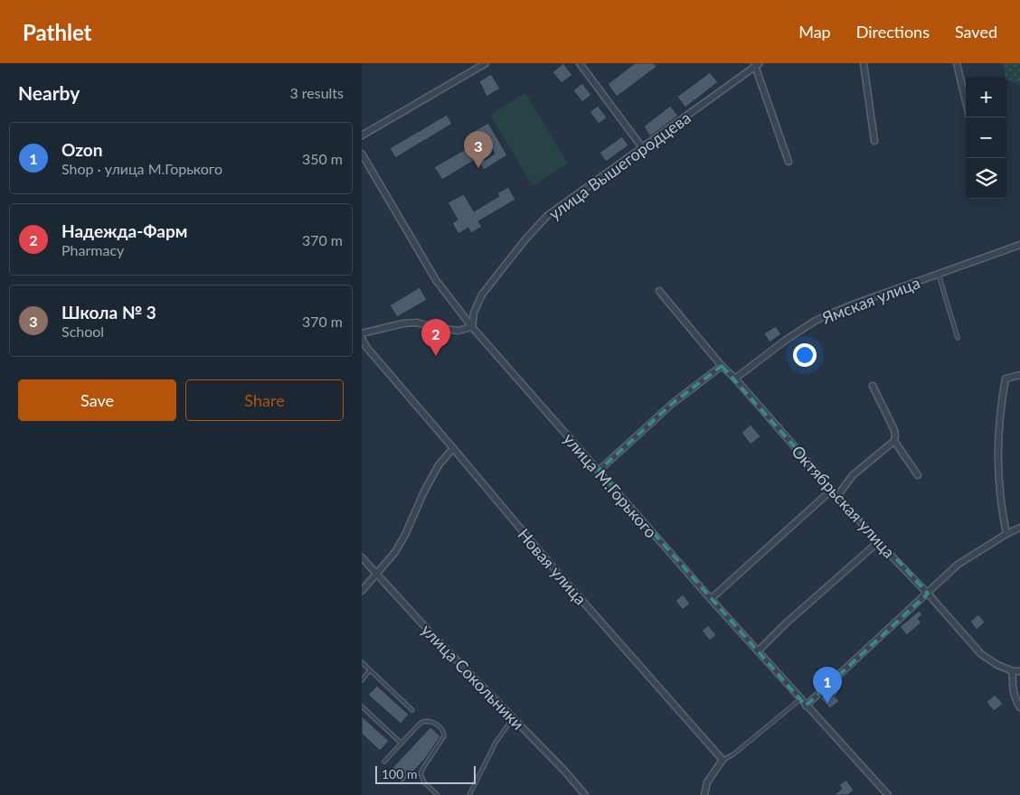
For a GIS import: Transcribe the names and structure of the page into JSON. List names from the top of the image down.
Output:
{
  "streets": {
    "street": [
      "улица Вышегородцева",
      "Ямская улица",
      "улица М.Горького",
      "Октябрьская улица",
      "Новая улица",
      "улица Сокольники"
    ]
  },
  "crossings": [
    ["улица Вышегородцева", "улица М.Горького"],
    ["Ямская улица", "Октябрьская улица"]
  ],
  "scale_bar": "100 m",
  "page": {
    "header": "Pathlet",
    "nav": ["Map", "Directions", "Saved"],
    "heading": ["Nearby", "3 results"],
    "map_buttons": ["+", "−"],
    "list": [
      {
        "mark": "1",
        "name": "Ozon",
        "note": "Shop · улица М.Горького",
        "value": "350 m"
      },
      {
        "mark": "2",
        "name": "Надежда-Фарм",
        "note": "Pharmacy",
        "value": "370 m"
      },
      {
        "mark": "3",
        "name": "Школа № 3",
        "note": "School",
        "value": "370 m"
      }
    ],
    "pins": ["3", "2", "1"],
    "buttons": ["Save", "Share"],
    "scale": "100 m"
  }
}
